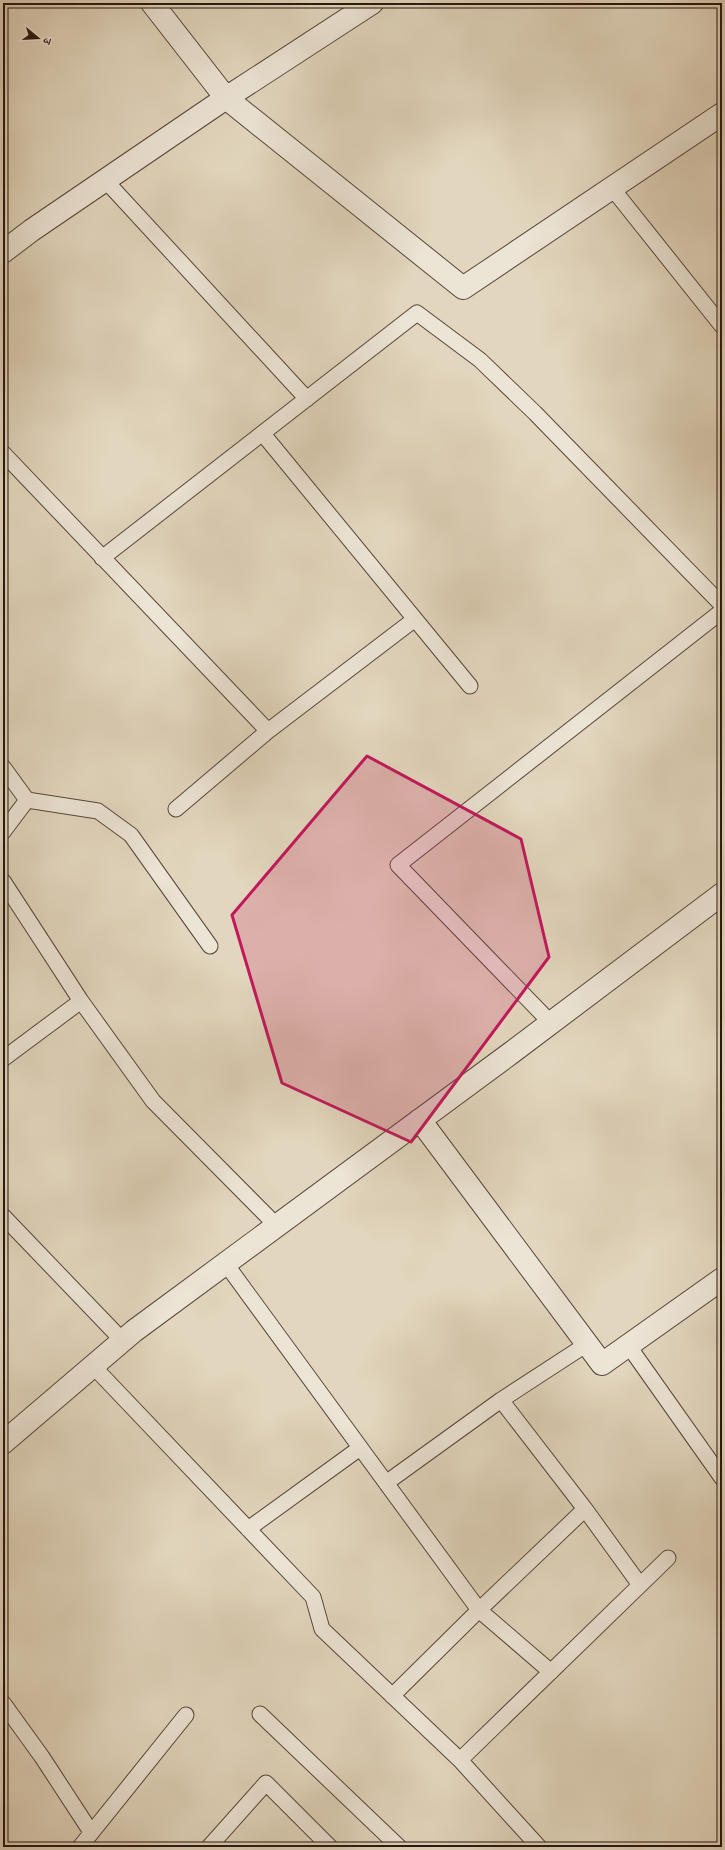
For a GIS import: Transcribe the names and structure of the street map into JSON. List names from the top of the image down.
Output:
{
  "north": "right"
}
